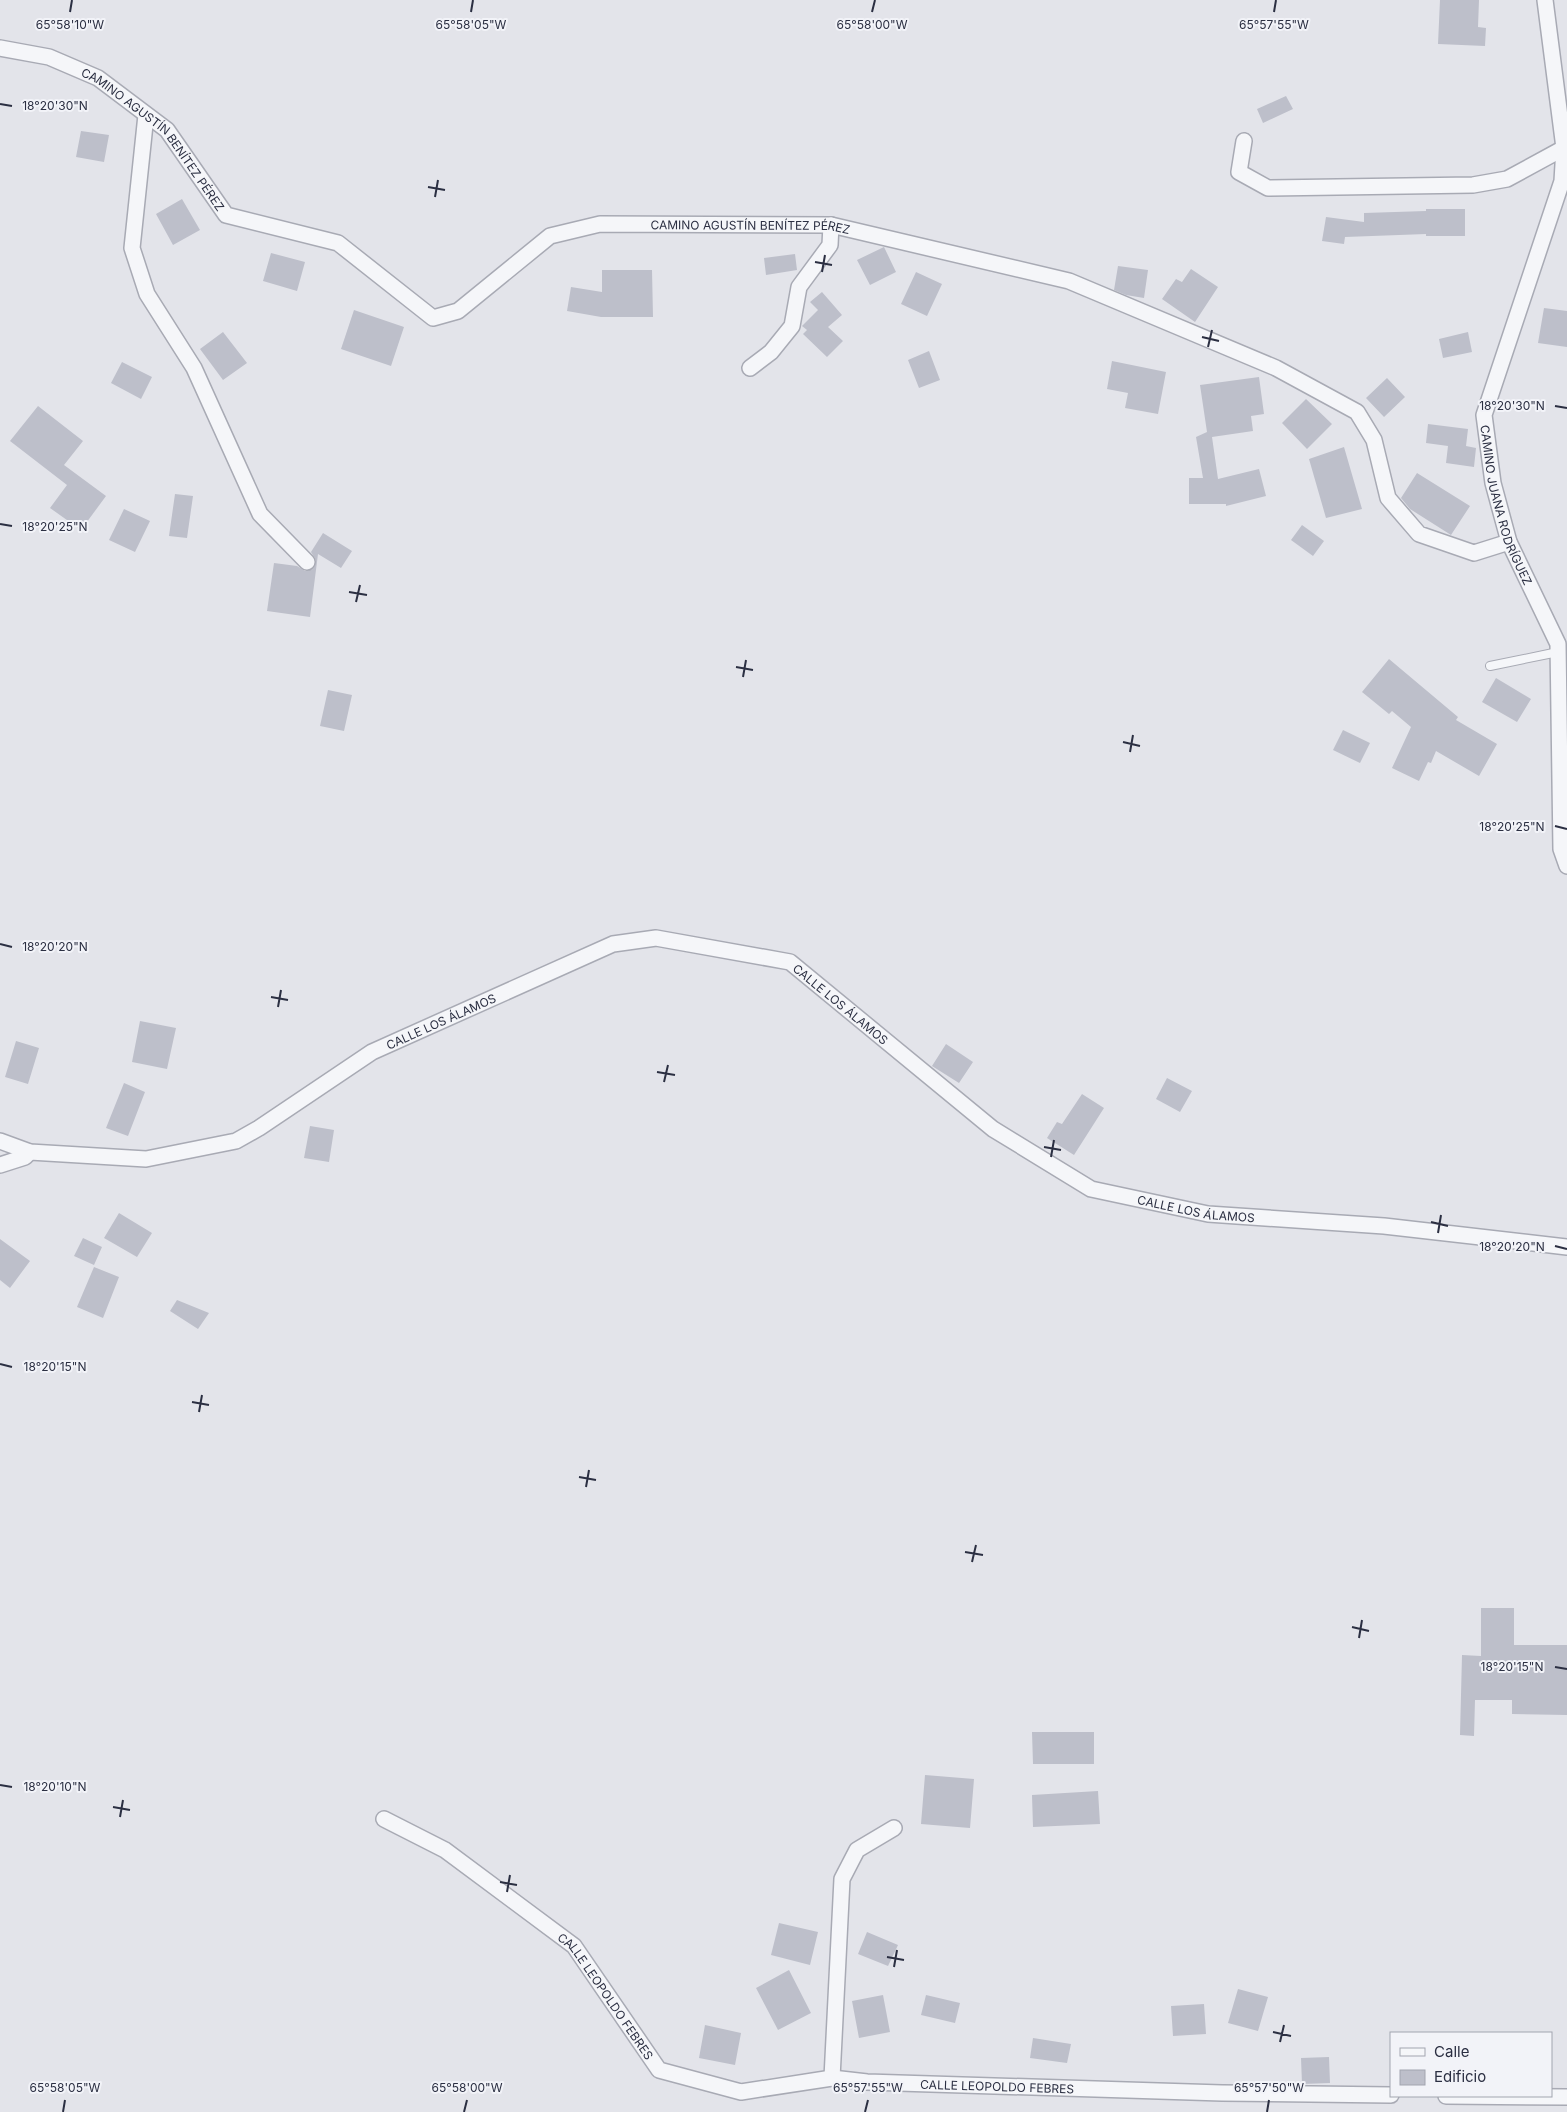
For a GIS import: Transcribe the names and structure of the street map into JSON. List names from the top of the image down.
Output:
{
  "streets": {
    "street": [
      "CAMINO AGUSTÍN BENÍTEZ PÉREZ",
      "CAMINO JUANA RODRÍGUEZ",
      "CALLE LOS ÁLAMOS",
      "CALLE LEOPOLDO FEBRES"
    ]
  },
  "crossings": [
    ["CAMINO AGUSTÍN BENÍTEZ PÉREZ", "CAMINO JUANA RODRÍGUEZ"]
  ],
  "legend": ["Calle", "Edificio"],
  "coordinates": [
    "65°58'10\"W",
    "65°58'05\"W",
    "65°58'00\"W",
    "65°57'55\"W",
    "18°20'30\"N",
    "18°20'25\"N",
    "18°20'20\"N",
    "18°20'15\"N",
    "18°20'10\"N",
    "65°57'50\"W"
  ]
}
